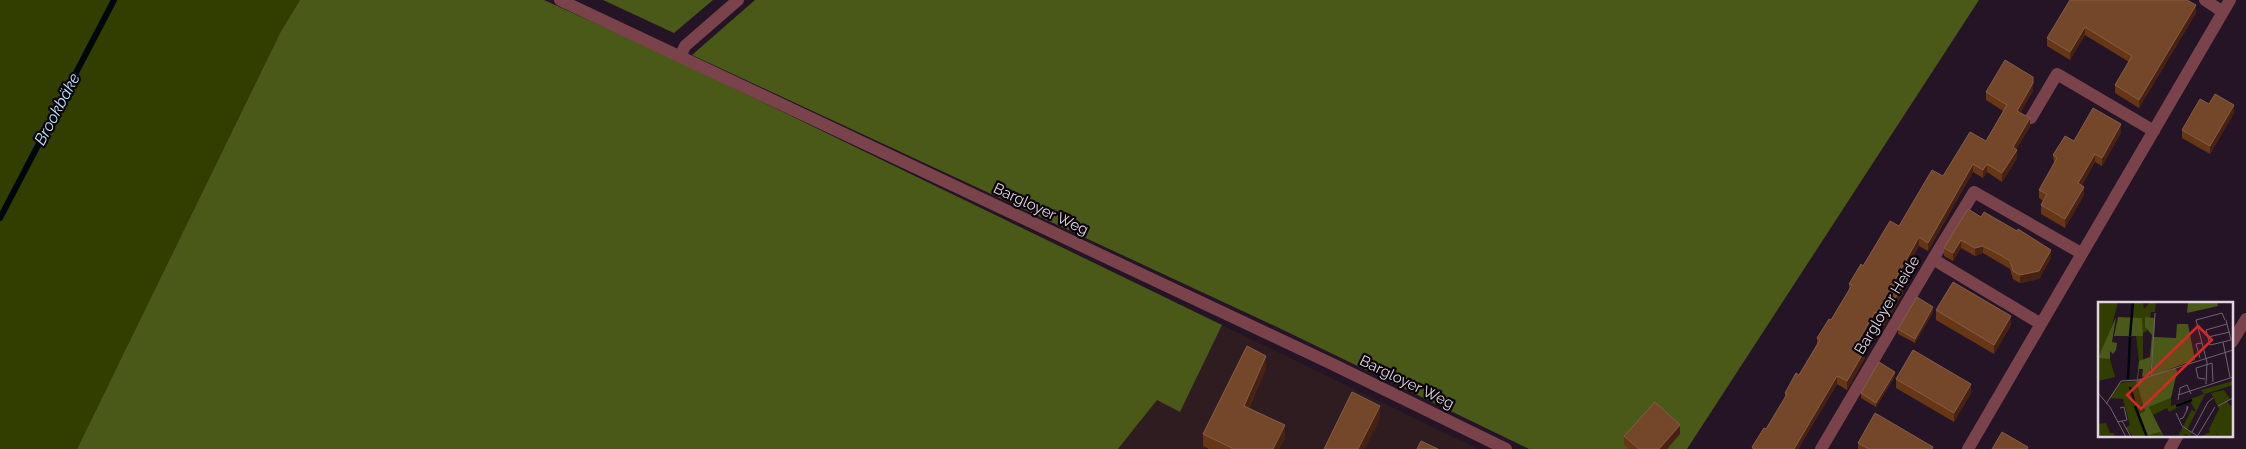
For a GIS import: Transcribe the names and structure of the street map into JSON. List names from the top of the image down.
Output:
{
  "streets": {
    "street": ["Bargloyer Weg", "Bargloyer Heide"]
  },
  "water": ["Brookbäke"]
}
